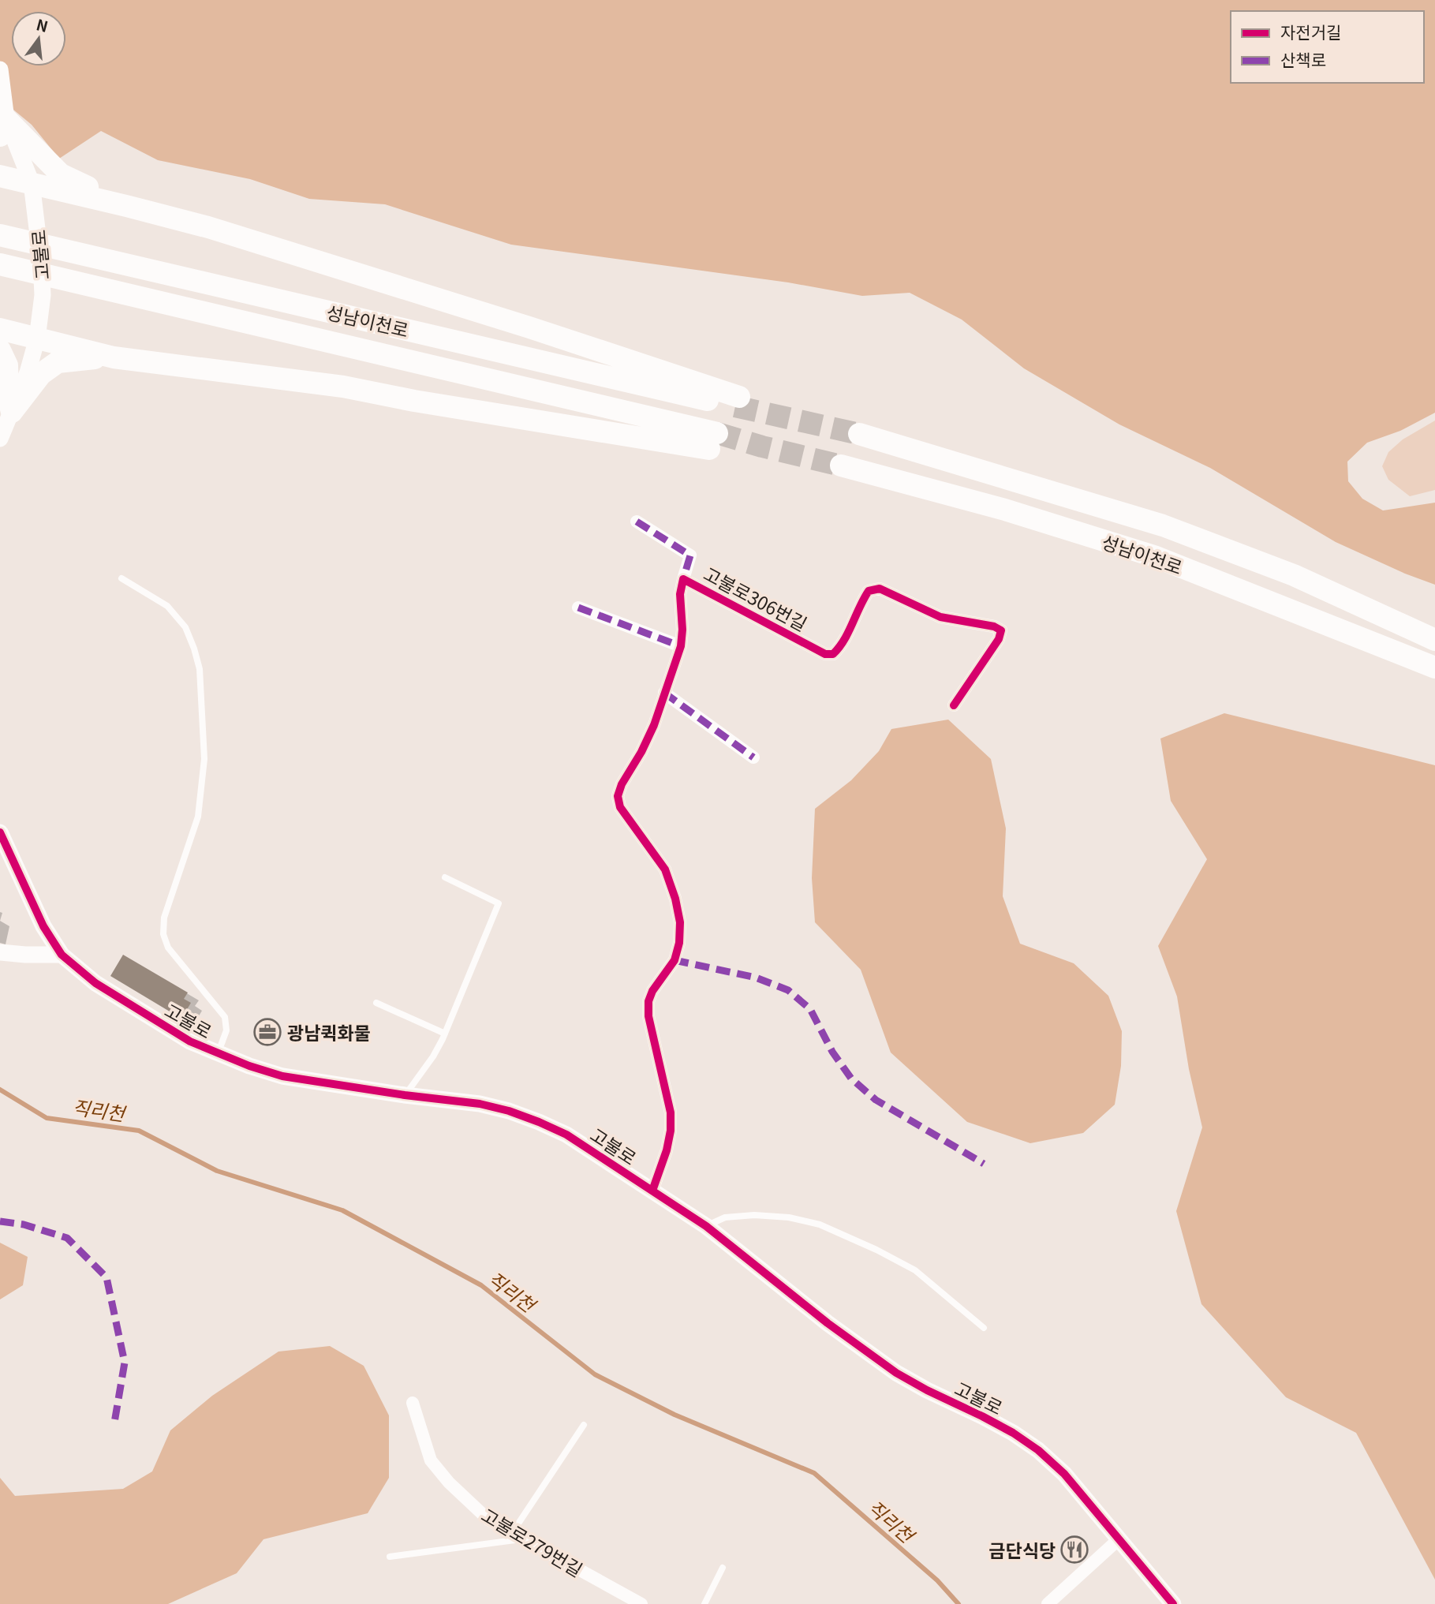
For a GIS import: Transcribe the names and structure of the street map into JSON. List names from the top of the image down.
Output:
{
  "streets": {
    "highway": ["성남이천로"],
    "street": ["고불로", "고불로306번길", "고불로279번길"]
  },
  "crossings": [
    ["고불로", "고불로306번길"]
  ],
  "water": ["직리천"],
  "places": {
    "office": ["광남퀵화물"],
    "restaurant": ["금단식당"]
  },
  "legend": ["자전거길", "산책로"],
  "north": "top"
}
